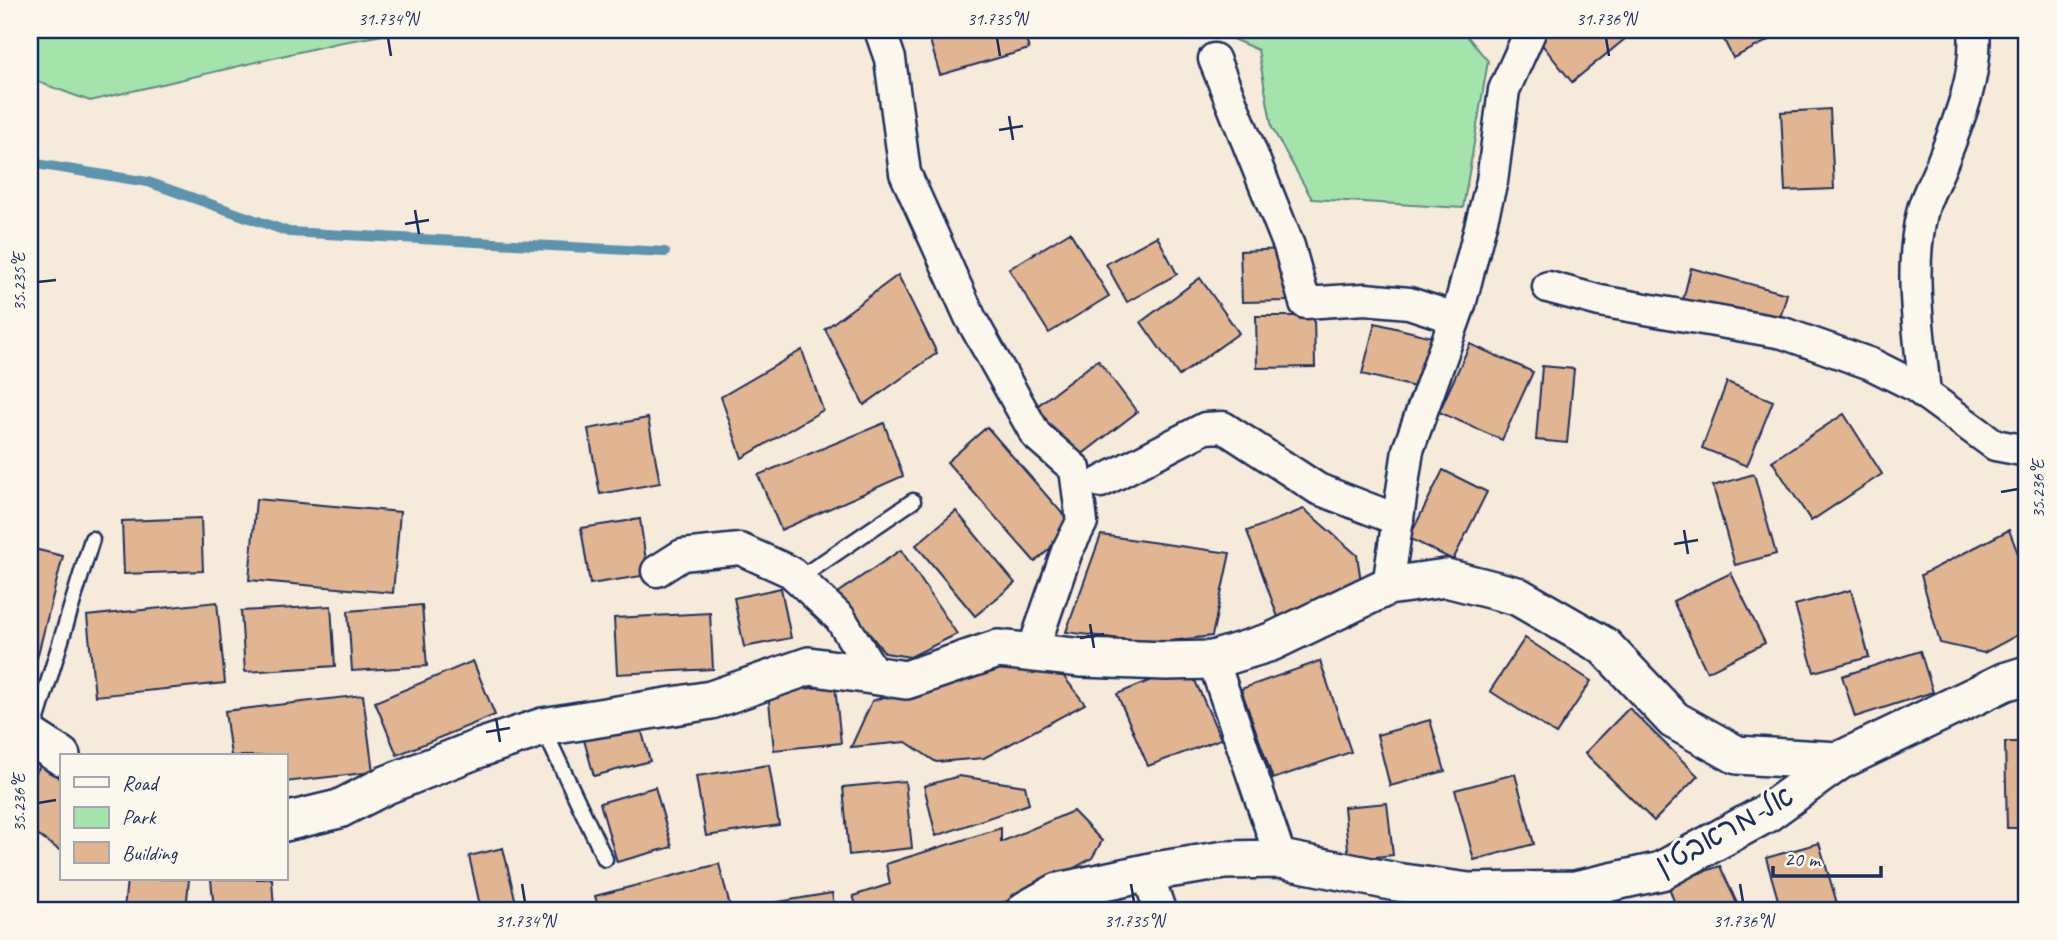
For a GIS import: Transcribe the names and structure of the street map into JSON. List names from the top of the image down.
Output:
{
  "streets": {
    "street": ["אל-מראבטין"]
  },
  "legend": ["Road", "Park", "Building"],
  "scale_bar": "20 m",
  "coordinates": [
    "31.734°N",
    "31.735°N",
    "31.736°N",
    "35.235°E",
    "35.236°E"
  ]
}
